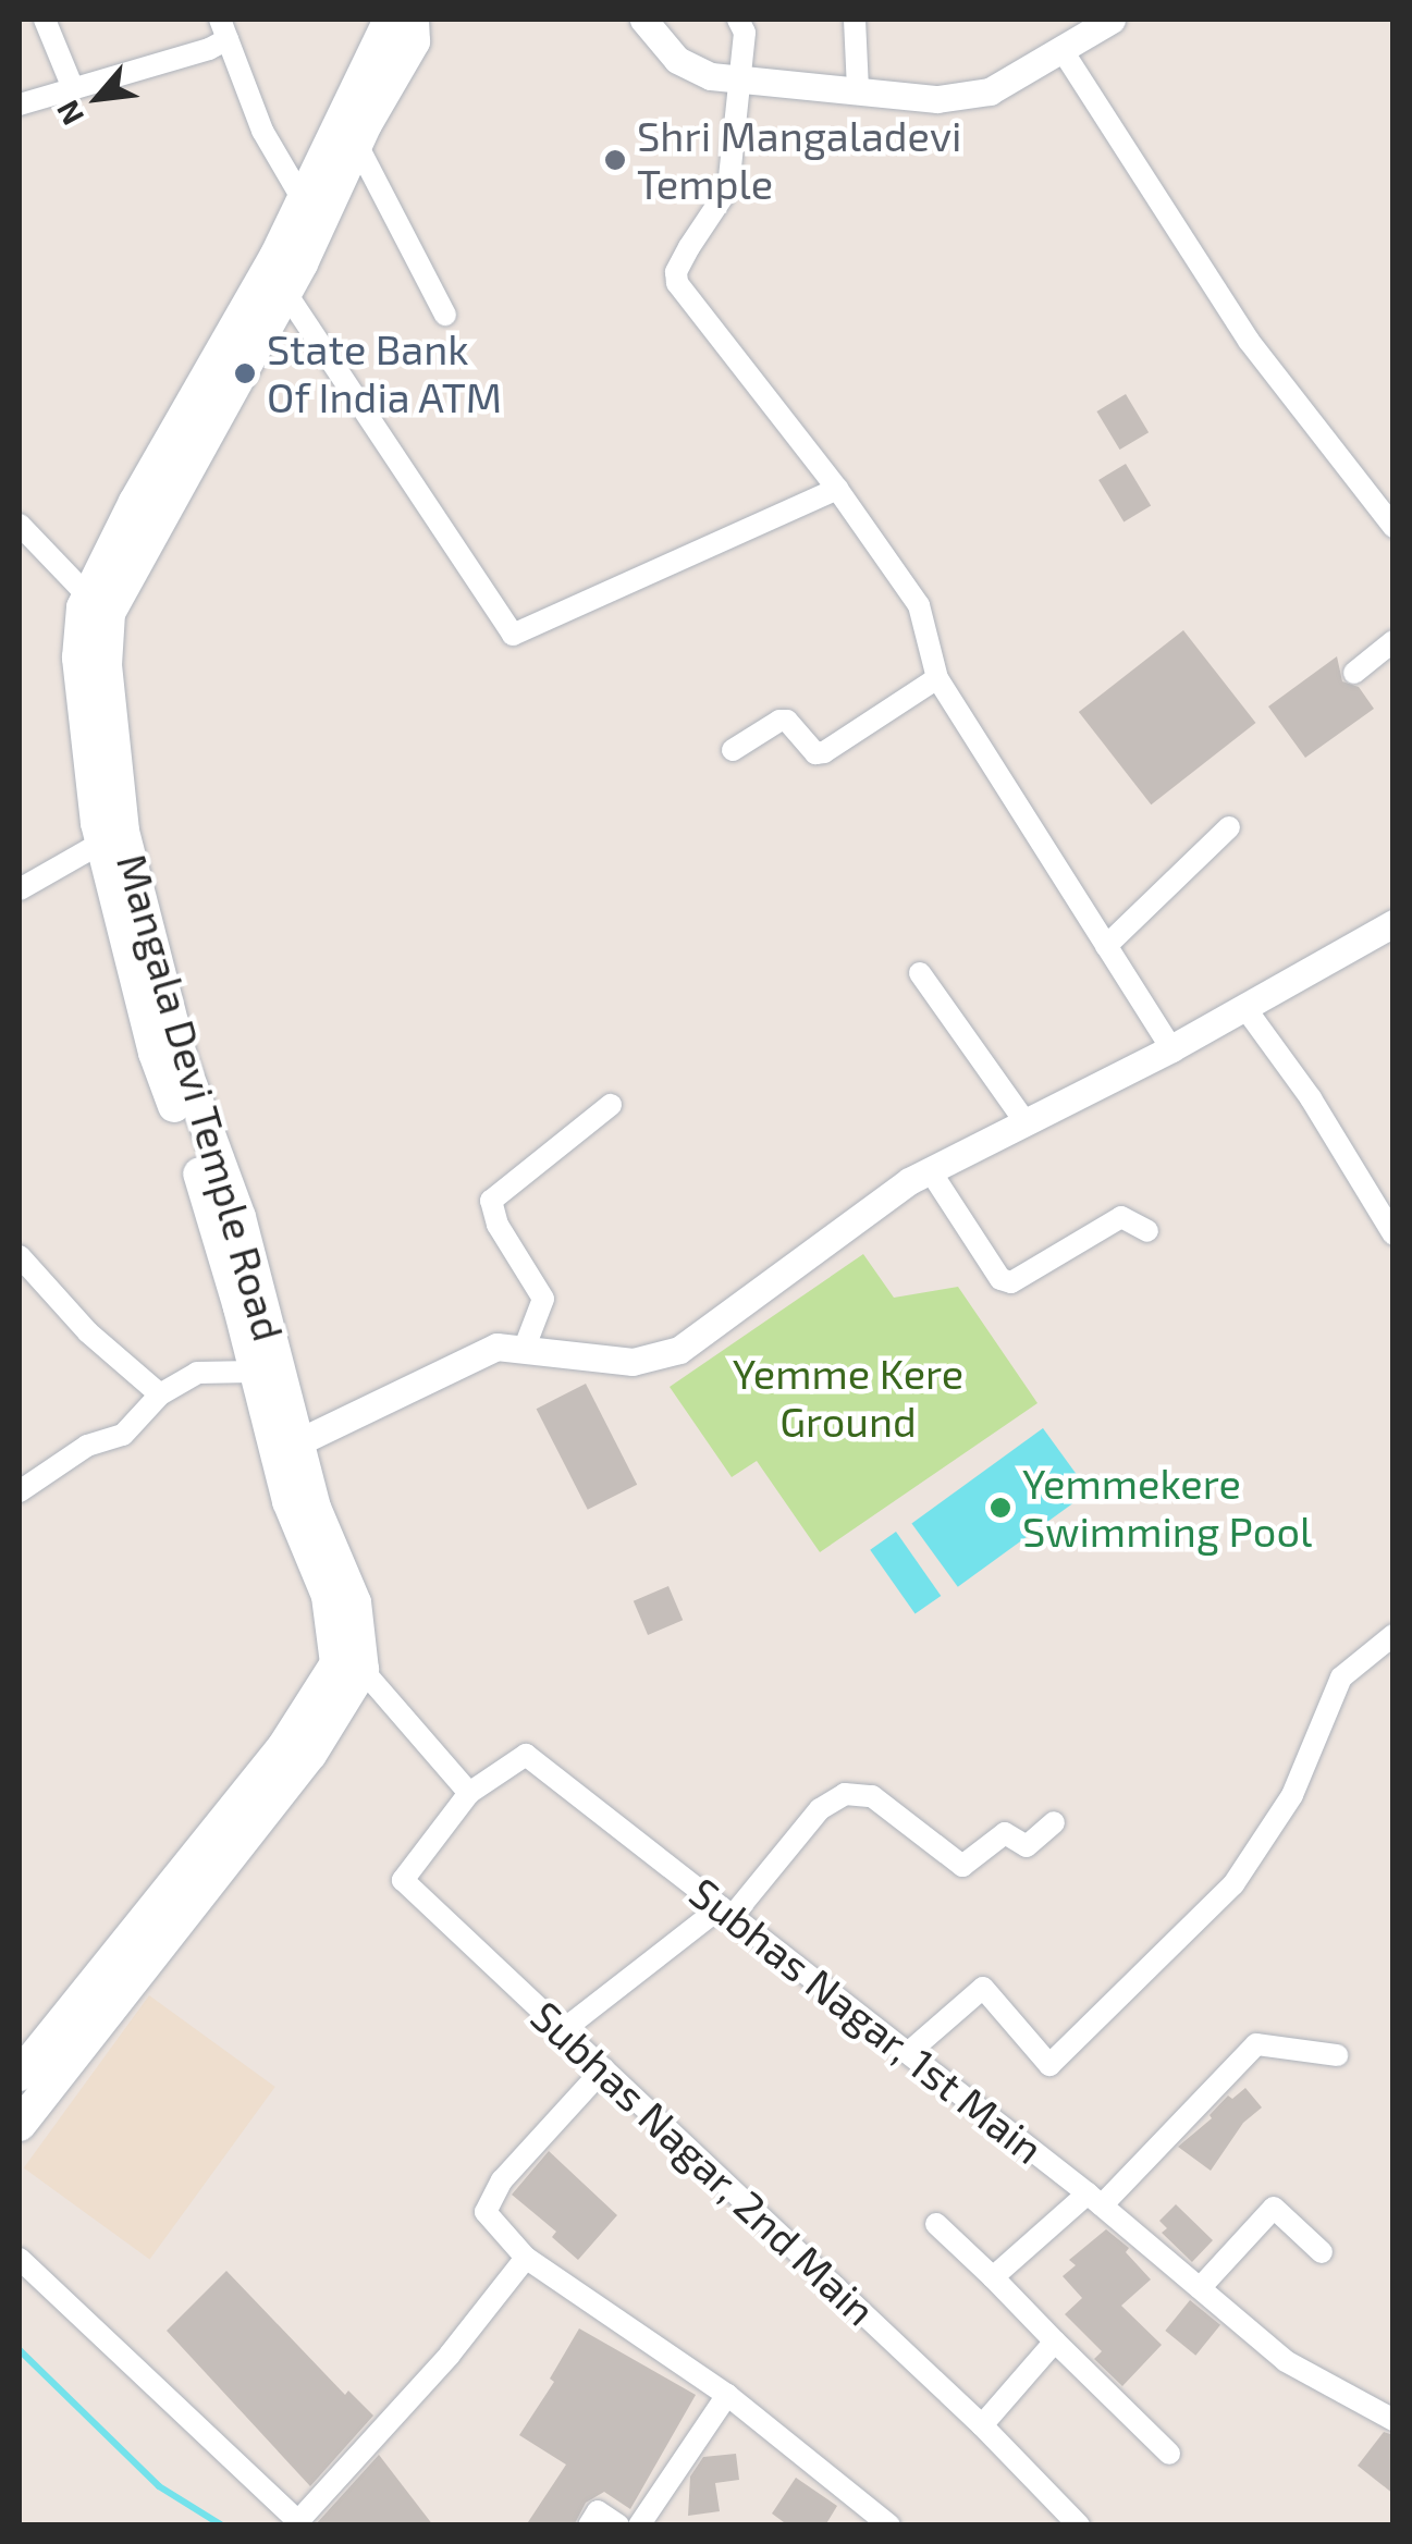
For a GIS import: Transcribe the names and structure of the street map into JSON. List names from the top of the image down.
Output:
{
  "streets": {
    "main road": ["Mangala Devi Temple Road"],
    "street": ["Subhas Nagar, 1st Main", "Subhas Nagar, 2nd Main"]
  },
  "crossings": [
    ["Subhas Nagar, 1st Main", "Subhas Nagar, 2nd Main"]
  ],
  "parks": ["Yemme Kere Ground"],
  "places": ["Shri Mangaladevi Temple", "State Bank Of India ATM", "Yemmekere Swimming Pool"],
  "north": "bottom left"
}
